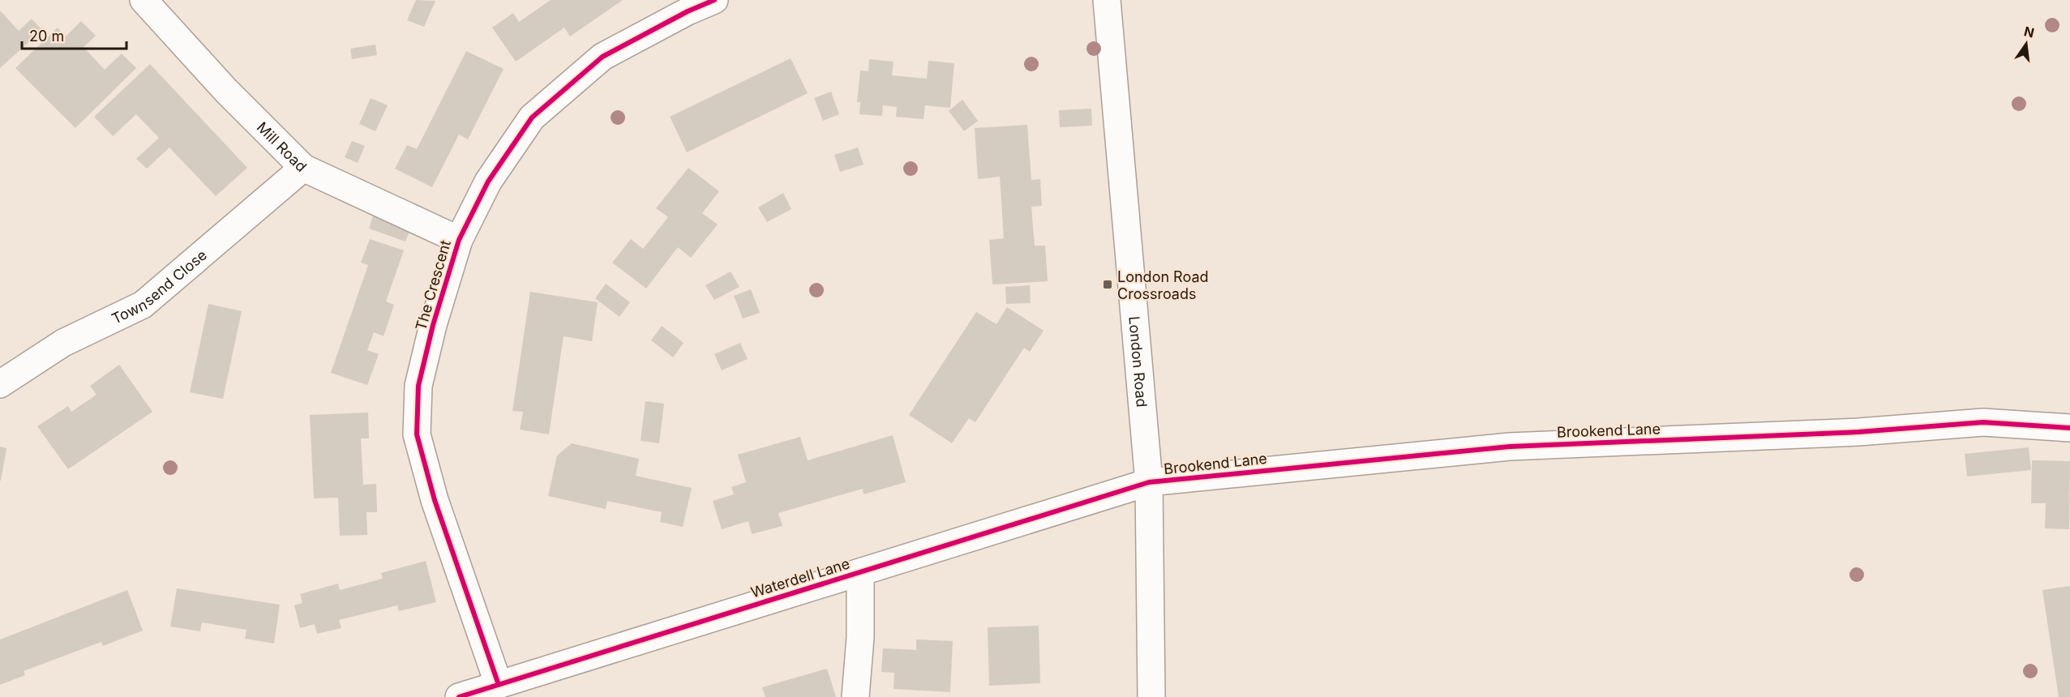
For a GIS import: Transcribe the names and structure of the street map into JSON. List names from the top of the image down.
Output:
{
  "streets": {
    "street": [
      "Mill Road",
      "Townsend Close",
      "The Crescent",
      "London Road",
      "Brookend Lane",
      "Waterdell Lane"
    ]
  },
  "crossings": [
    ["Mill Road", "Townsend Close"],
    ["Mill Road", "The Crescent"],
    ["The Crescent", "Waterdell Lane"],
    ["London Road", "Brookend Lane"],
    ["London Road", "Waterdell Lane"],
    ["Brookend Lane", "Waterdell Lane"]
  ],
  "places": {
    "transit": ["London Road Crossroads"]
  },
  "scale_bar": "20 m",
  "north": "top"
}
